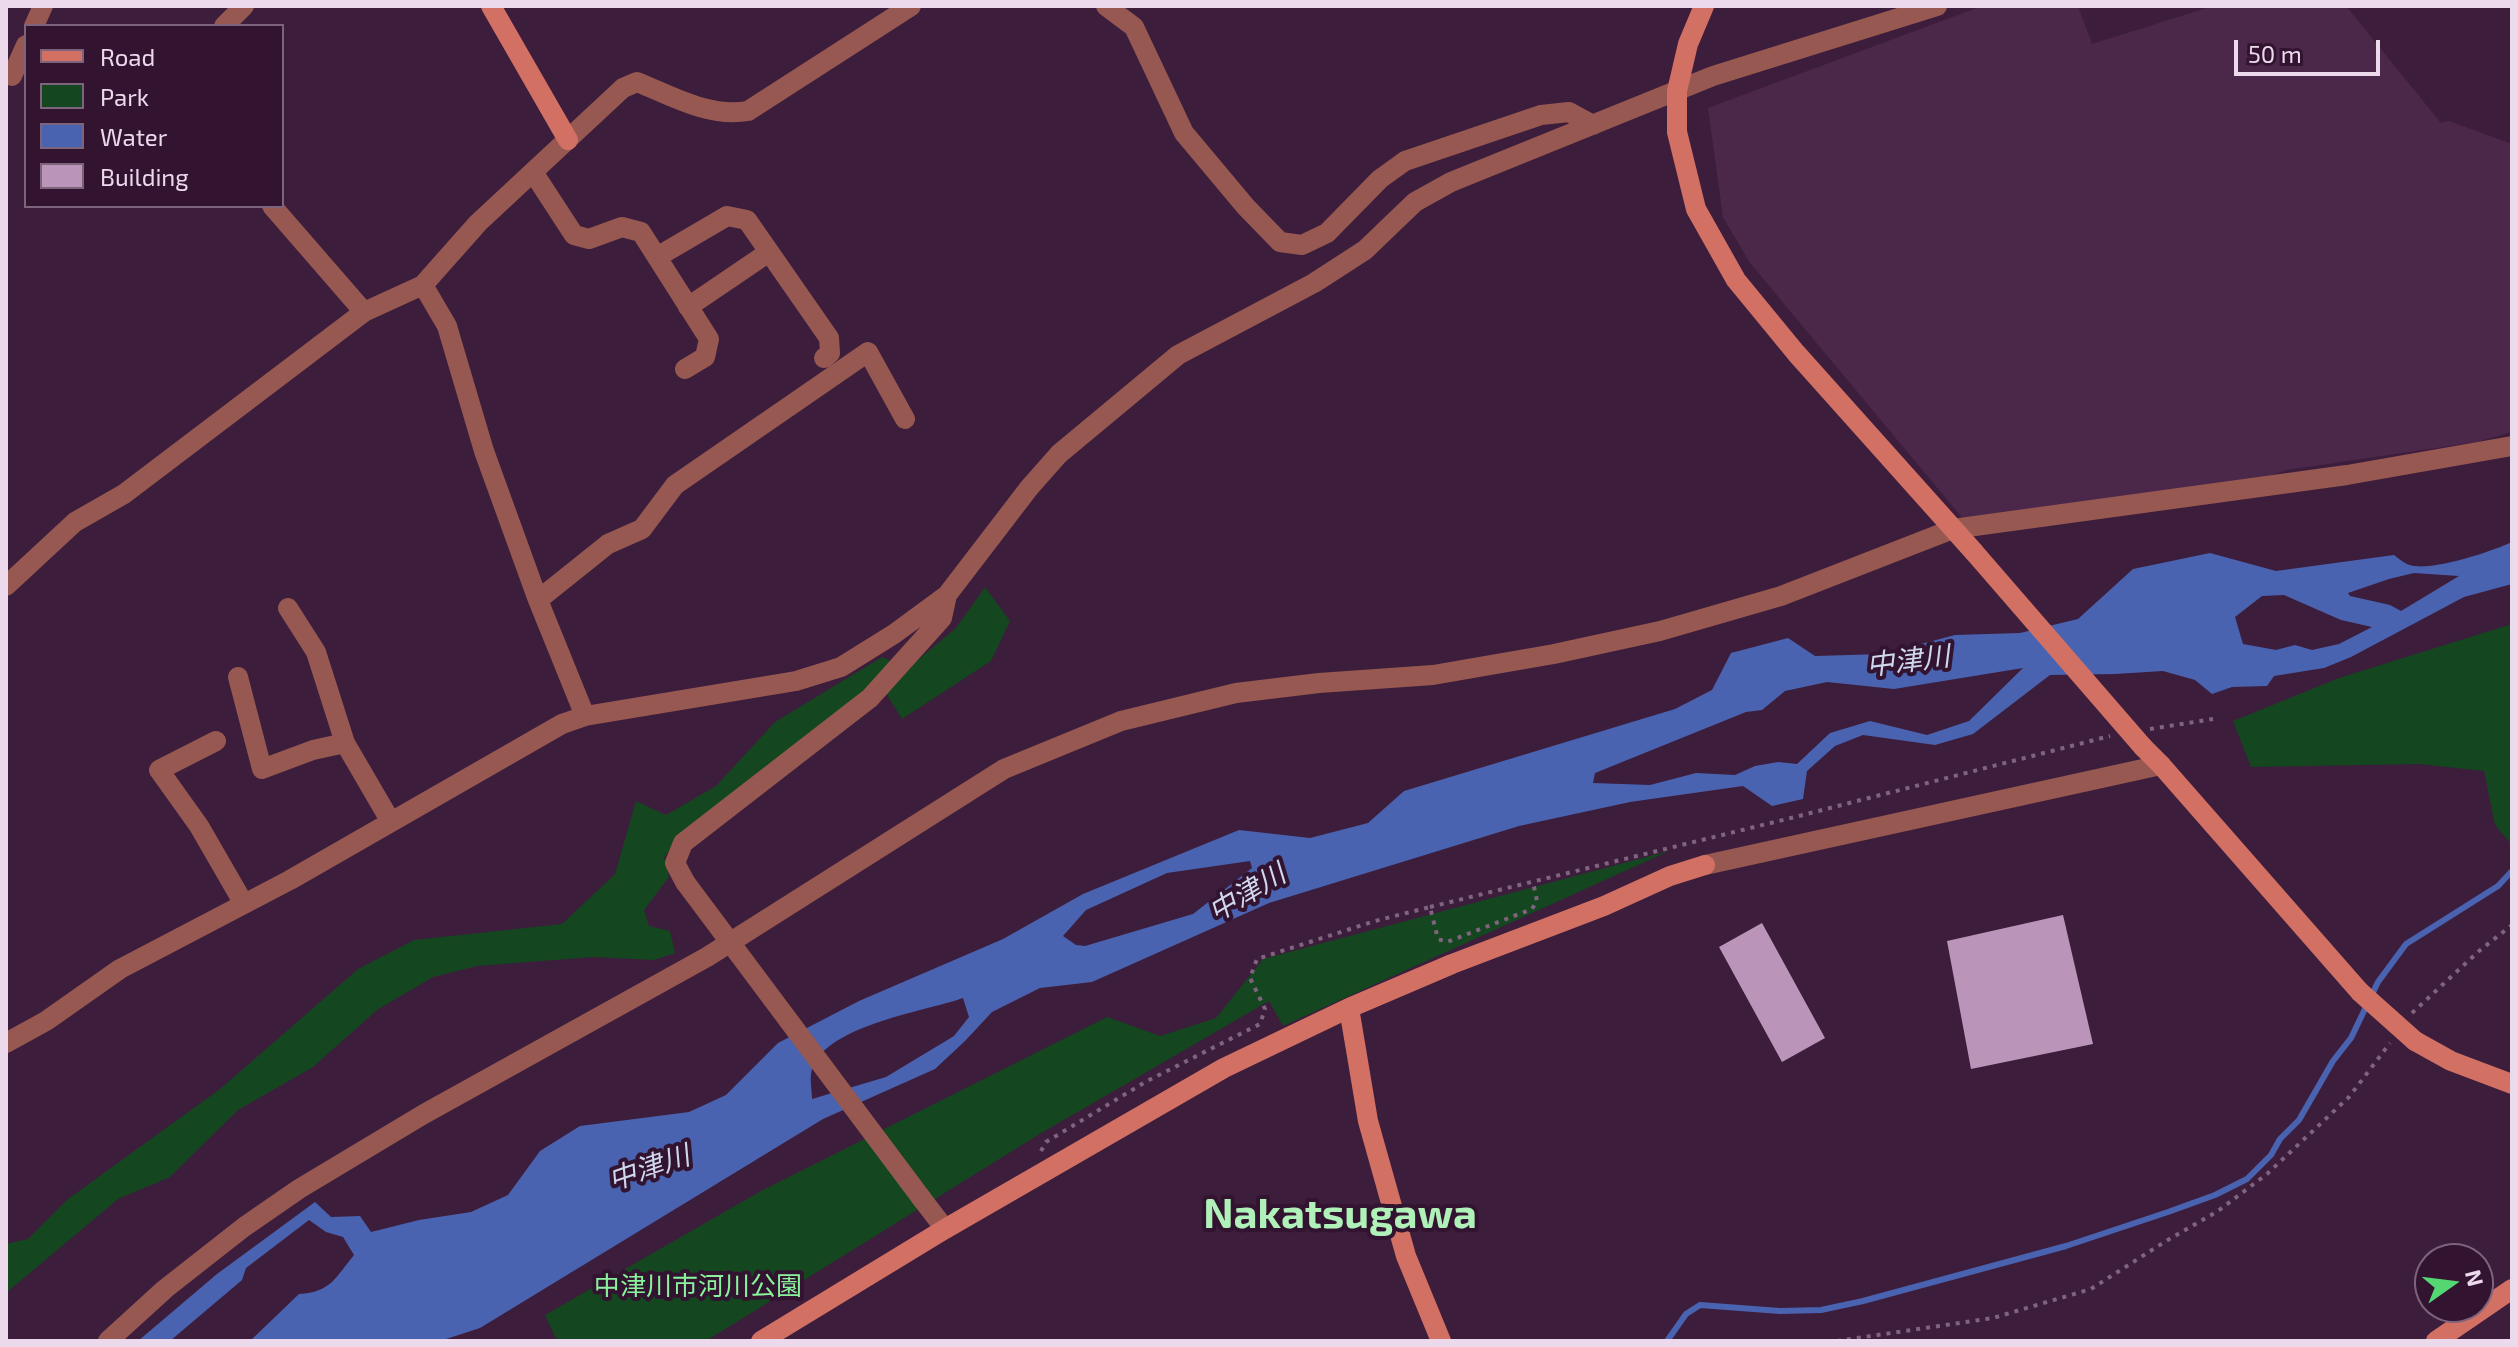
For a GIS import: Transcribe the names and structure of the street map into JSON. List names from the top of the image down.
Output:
{
  "districts": ["Nakatsugawa"],
  "water": ["中津川"],
  "parks": ["中津川市河川公園"],
  "legend": [
    "Road",
    "Park",
    "Water",
    "Building"
  ],
  "scale_bar": "50 m",
  "north": "right"
}
